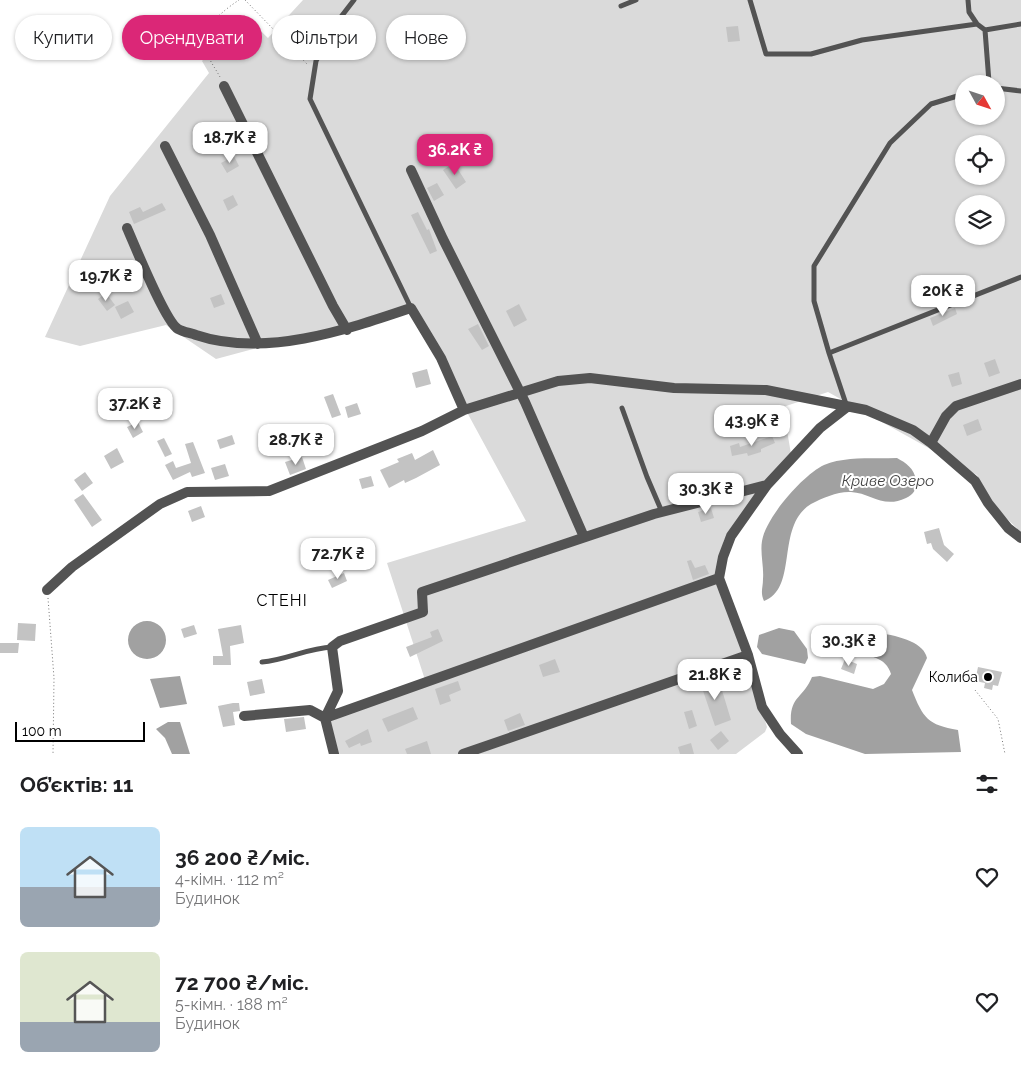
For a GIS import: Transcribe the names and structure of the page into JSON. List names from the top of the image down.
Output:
{
  "districts": ["СТЕНІ"],
  "water": ["Криве Озеро"],
  "places": ["Колиба"],
  "scale_bar": "100 m",
  "north": "bottom right",
  "page": {
    "chip": [
      "Купити",
      "Орендувати",
      "Фільтри",
      "Нове"
    ],
    "price": [
      "18.7K ₴",
      "36.2K ₴",
      "19.7K ₴",
      "20K ₴",
      "37.2K ₴",
      "43.9K ₴",
      "28.7K ₴",
      "30.3K ₴",
      "72.7K ₴",
      "30.3K ₴",
      "21.8K ₴"
    ],
    "scale": "100 m",
    "heading": "Об’єктів: 11",
    "list": [
      {
        "name": "36 200 ₴/міс.",
        "note": "4-кімн. · 112 m² · Будинок"
      },
      {
        "name": "72 700 ₴/міс.",
        "note": "5-кімн. · 188 m² · Будинок"
      }
    ]
  }
}
